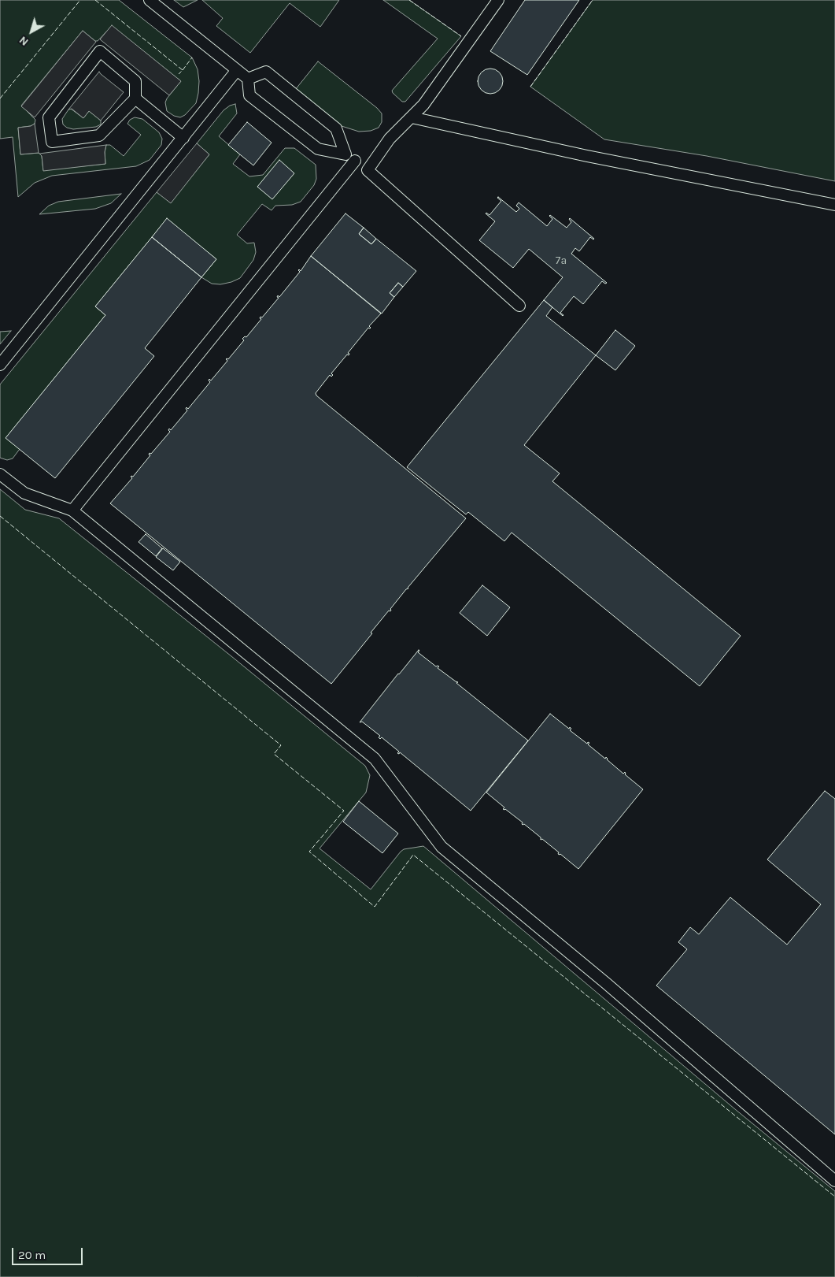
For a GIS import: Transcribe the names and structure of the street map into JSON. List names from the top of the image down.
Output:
{
  "house_numbers": ["7a"],
  "scale_bar": "20 m",
  "north": "bottom left"
}
